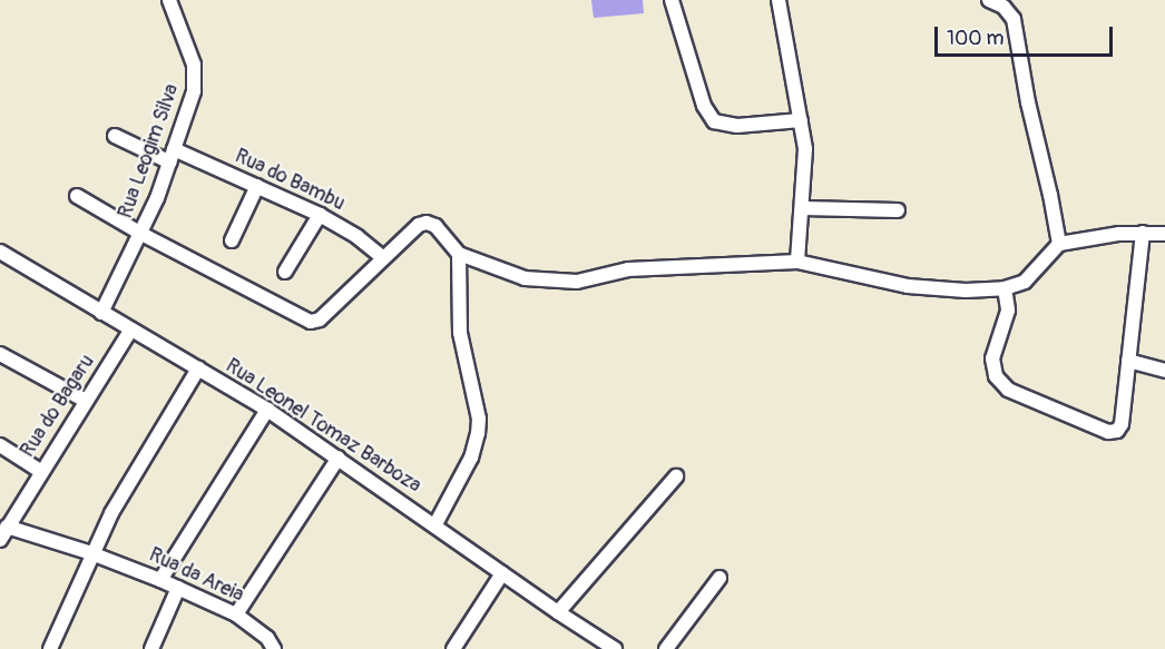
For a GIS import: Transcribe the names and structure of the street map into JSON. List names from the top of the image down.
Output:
{
  "streets": {
    "street": [
      "Rua Leogim Silva",
      "Rua do Bambu",
      "Rua do Bagaru",
      "Rua Leonel Tomaz Barboza",
      "Rua da Areia"
    ]
  },
  "crossings": [
    ["Rua Leogim Silva", "Rua do Bambu"],
    ["Rua Leogim Silva", "Rua Leonel Tomaz Barboza"],
    ["Rua do Bagaru", "Rua Leonel Tomaz Barboza"],
    ["Rua do Bagaru", "Rua da Areia"]
  ],
  "scale_bar": "100 m"
}
